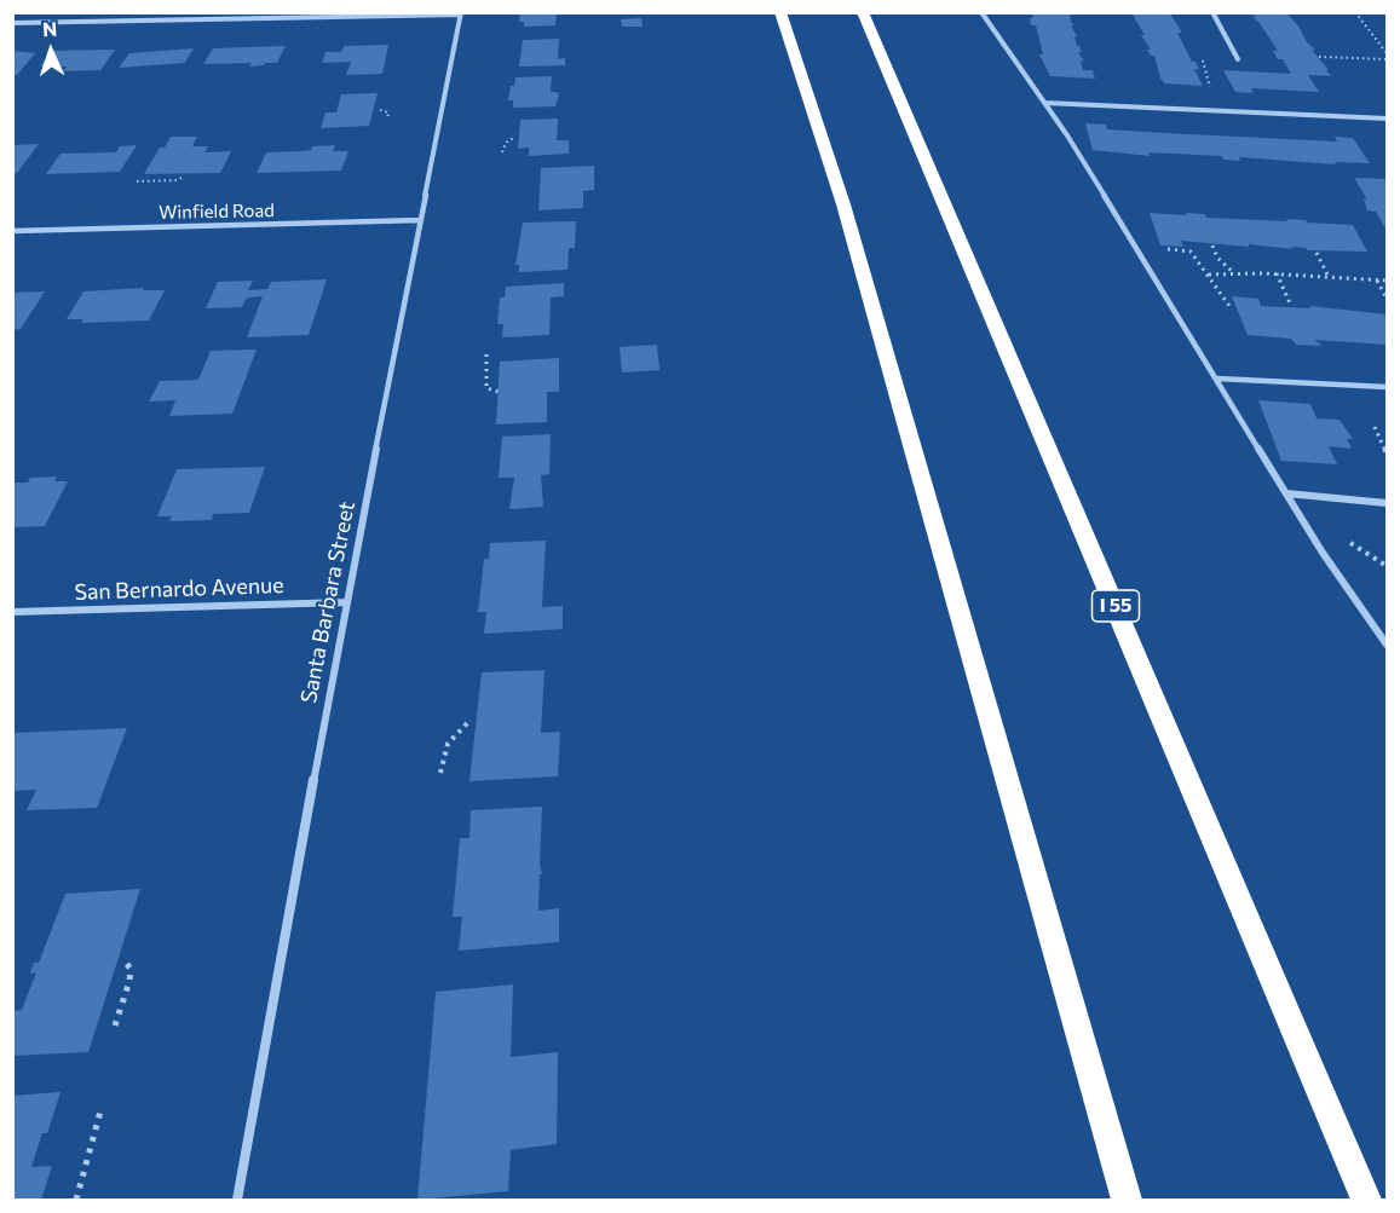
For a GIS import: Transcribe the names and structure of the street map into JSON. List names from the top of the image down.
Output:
{
  "streets": {
    "highway": ["I 55"],
    "street": ["Winfield Road", "San Bernardo Avenue", "Santa Barbara Street"]
  },
  "crossings": [
    ["Winfield Road", "Santa Barbara Street"],
    ["San Bernardo Avenue", "Santa Barbara Street"]
  ],
  "north": "top"
}
